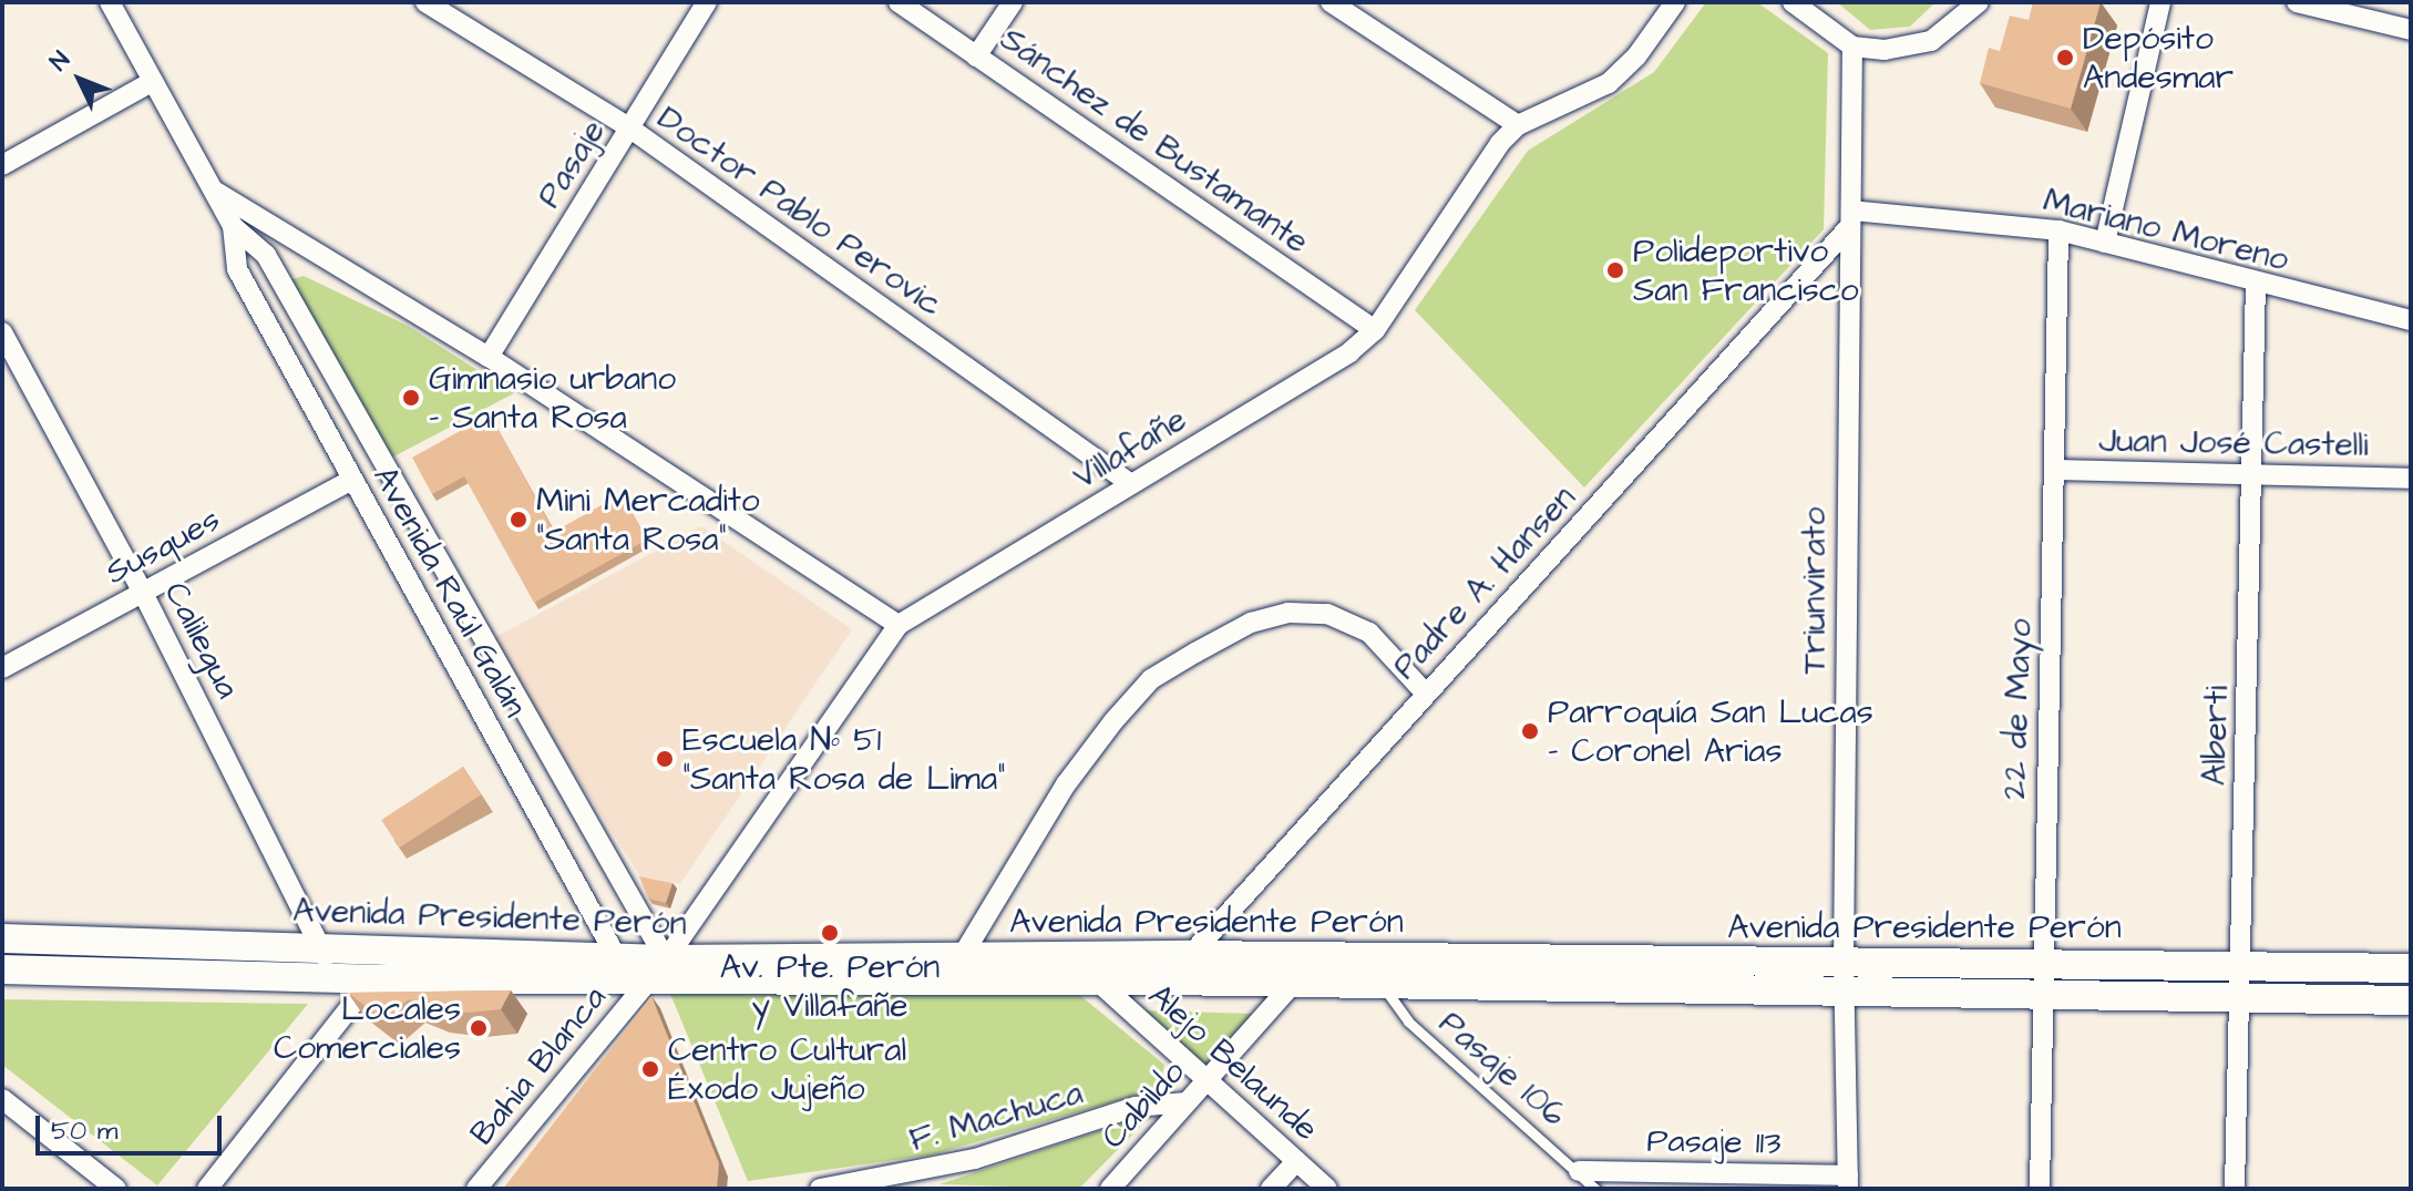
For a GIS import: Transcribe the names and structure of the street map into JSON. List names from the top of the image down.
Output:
{
  "streets": {
    "main road": ["Avenida Presidente Perón"],
    "street": [
      "Sánchez de Bustamante",
      "Pasaje",
      "Doctor Pablo Perovic",
      "Mariano Moreno",
      "Juan José Castelli",
      "Villafañe",
      "Susques",
      "Padre A. Hansen",
      "Triunvirato",
      "Avenida Raúl Galán",
      "Calilegua",
      "22 de Mayo",
      "Alberti",
      "Alejo Belaunde",
      "Bahia Blanca",
      "Cabildo",
      "F. Machuca",
      "Pasaje 113"
    ],
    "lane": ["Pasaje 106"]
  },
  "crossings": [
    ["Sánchez de Bustamante", "Villafañe"],
    ["Pasaje", "Doctor Pablo Perovic"],
    ["Doctor Pablo Perovic", "Villafañe"],
    ["Mariano Moreno", "Padre A. Hansen"],
    ["Mariano Moreno", "Triunvirato"],
    ["Mariano Moreno", "22 de Mayo"],
    ["Mariano Moreno", "Alberti"],
    ["Juan José Castelli", "22 de Mayo"],
    ["Juan José Castelli", "Alberti"],
    ["Villafañe", "Avenida Raúl Galán"],
    ["Villafañe", "Avenida Presidente Perón"],
    ["Villafañe", "Bahia Blanca"],
    ["Susques", "Avenida Raúl Galán"],
    ["Susques", "Calilegua"],
    ["Padre A. Hansen", "Triunvirato"],
    ["Padre A. Hansen", "Avenida Presidente Perón"],
    ["Triunvirato", "Avenida Presidente Perón"],
    ["Triunvirato", "Pasaje 113"],
    ["Avenida Raúl Galán", "Avenida Presidente Perón"],
    ["Avenida Raúl Galán", "Bahia Blanca"],
    ["Calilegua", "Avenida Presidente Perón"],
    ["22 de Mayo", "Avenida Presidente Perón"],
    ["Alberti", "Avenida Presidente Perón"],
    ["Avenida Presidente Perón", "Alejo Belaunde"],
    ["Avenida Presidente Perón", "Bahia Blanca"],
    ["Avenida Presidente Perón", "Pasaje 106"],
    ["Avenida Presidente Perón", "Cabildo"],
    ["Alejo Belaunde", "Cabildo"],
    ["Pasaje 106", "Pasaje 113"],
    ["Cabildo", "F. Machuca"]
  ],
  "places": [
    "Depósito Andesmar",
    "Polideportivo San Francisco",
    "Gimnasio urbano - Santa Rosa",
    "Mini Mercadito \"Santa Rosa\"",
    "Parroquía San Lucas - Coronel Arias",
    "Escuela Nº 51 \"Santa Rosa de Lima\"",
    "Av. Pte. Perón y Villafañe",
    "Locales Comerciales",
    "Centro Cultural Éxodo Jujeño"
  ],
  "scale_bar": "50 m",
  "north": "top left"
}
